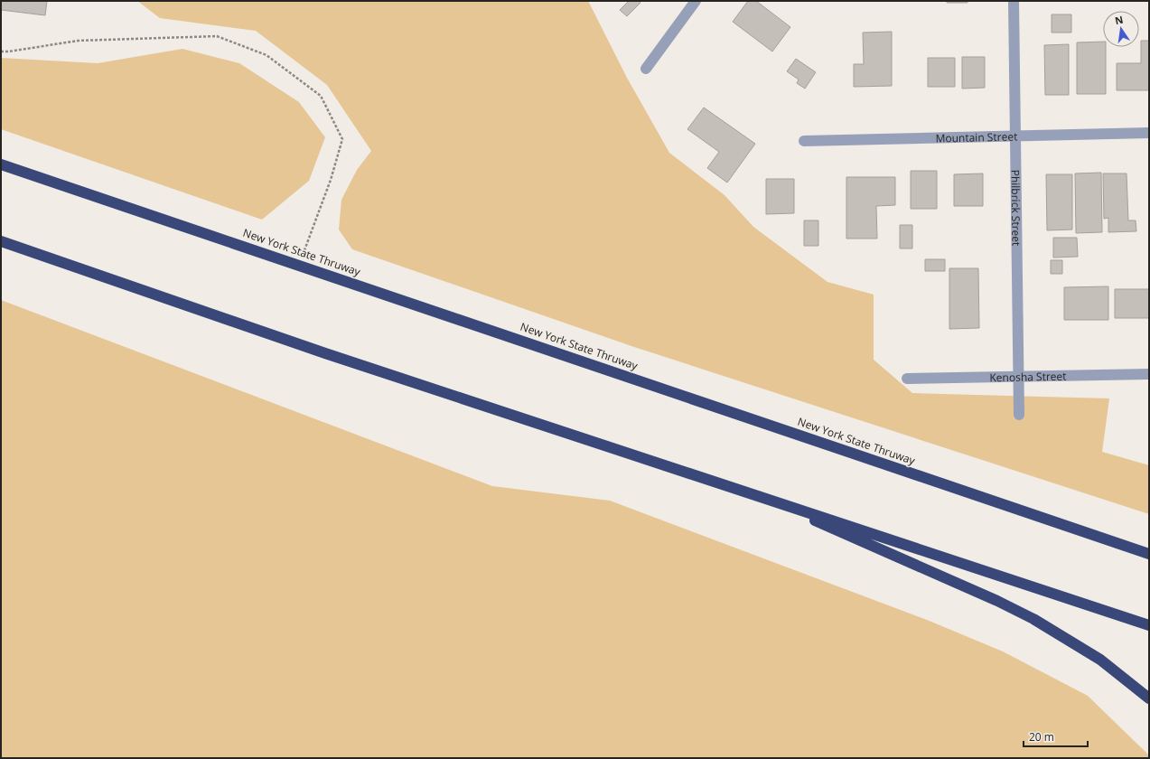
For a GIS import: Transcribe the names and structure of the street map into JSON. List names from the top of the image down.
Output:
{
  "streets": {
    "highway": ["New York State Thruway"],
    "street": ["Mountain Street", "Philbrick Street", "Kenosha Street"]
  },
  "crossings": [
    ["Mountain Street", "Philbrick Street"],
    ["Philbrick Street", "Kenosha Street"]
  ],
  "scale_bar": "20 m",
  "north": "top"
}
